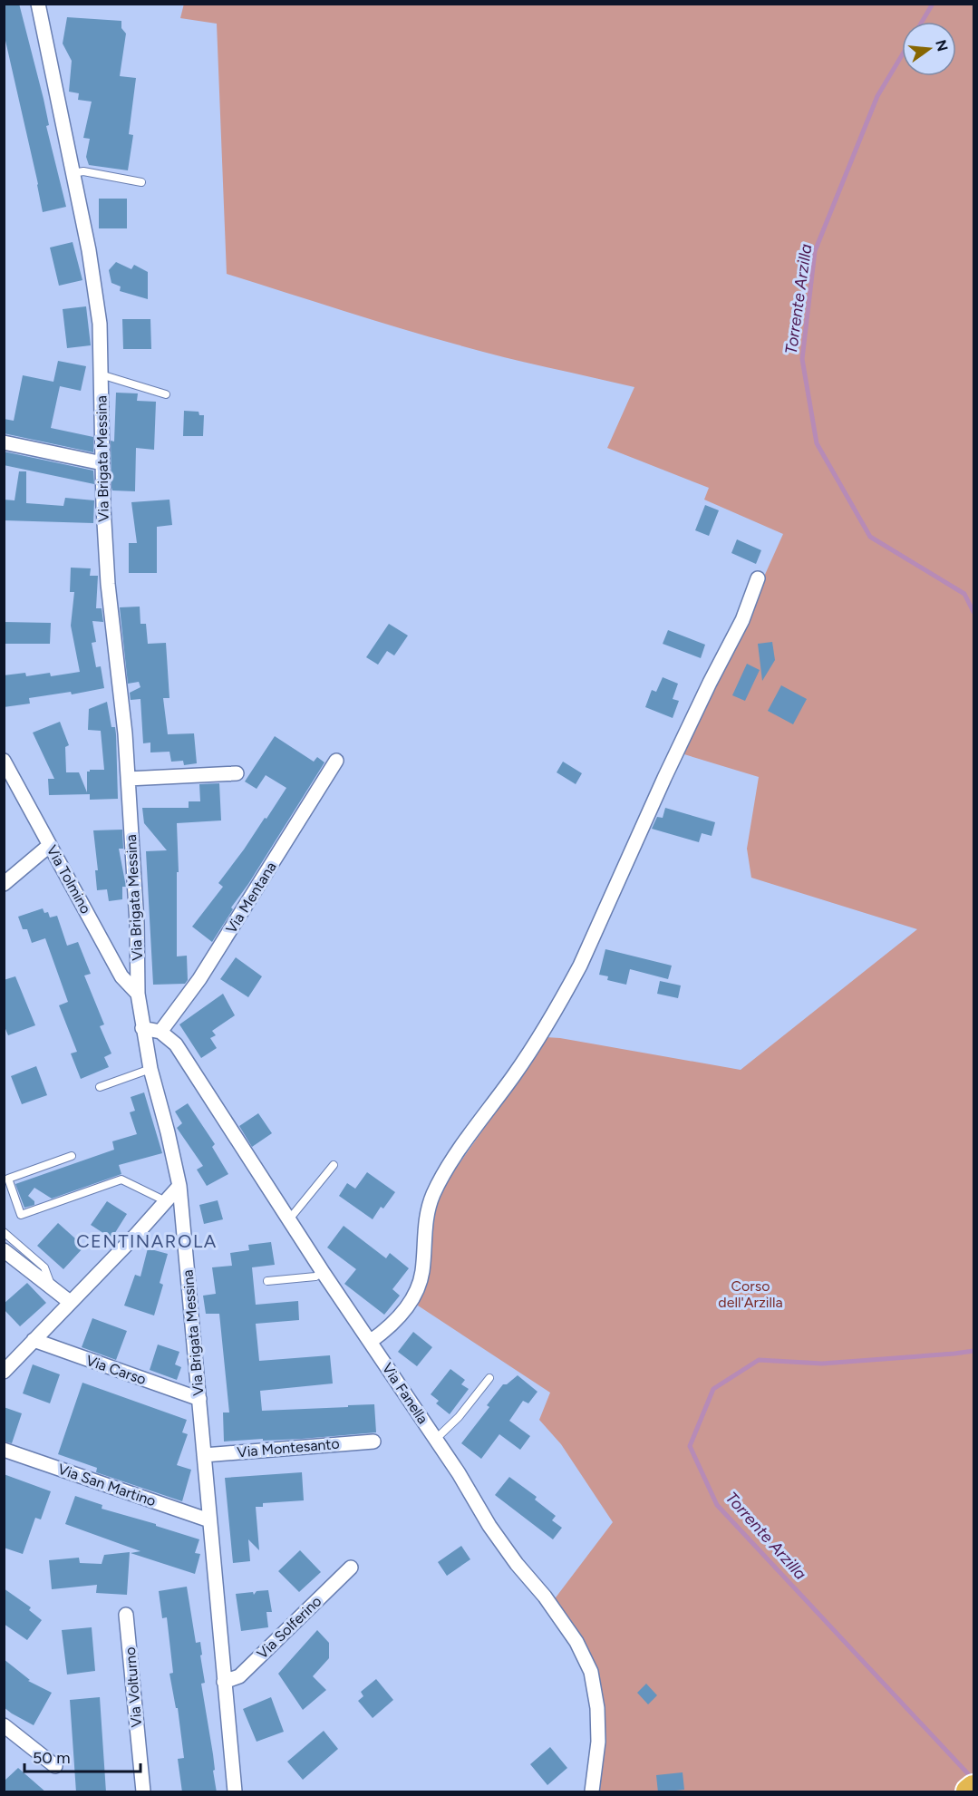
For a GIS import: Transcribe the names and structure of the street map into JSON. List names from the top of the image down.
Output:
{
  "streets": {
    "street": [
      "Via Brigata Messina",
      "Via Tolmino",
      "Via Mentana",
      "Via Carso",
      "Via Fanella",
      "Via Montesanto",
      "Via San Martino",
      "Via Solferino",
      "Via Volturno"
    ]
  },
  "crossings": [
    ["Via Brigata Messina", "Via Tolmino"],
    ["Via Brigata Messina", "Via Carso"],
    ["Via Brigata Messina", "Via Montesanto"],
    ["Via Brigata Messina", "Via San Martino"],
    ["Via Brigata Messina", "Via Solferino"],
    ["Via Mentana", "Via Fanella"]
  ],
  "districts": ["CENTINAROLA"],
  "water": ["Torrente Arzilla"],
  "parks": ["Corso dell'Arzilla"],
  "scale_bar": "50 m",
  "north": "right"
}
